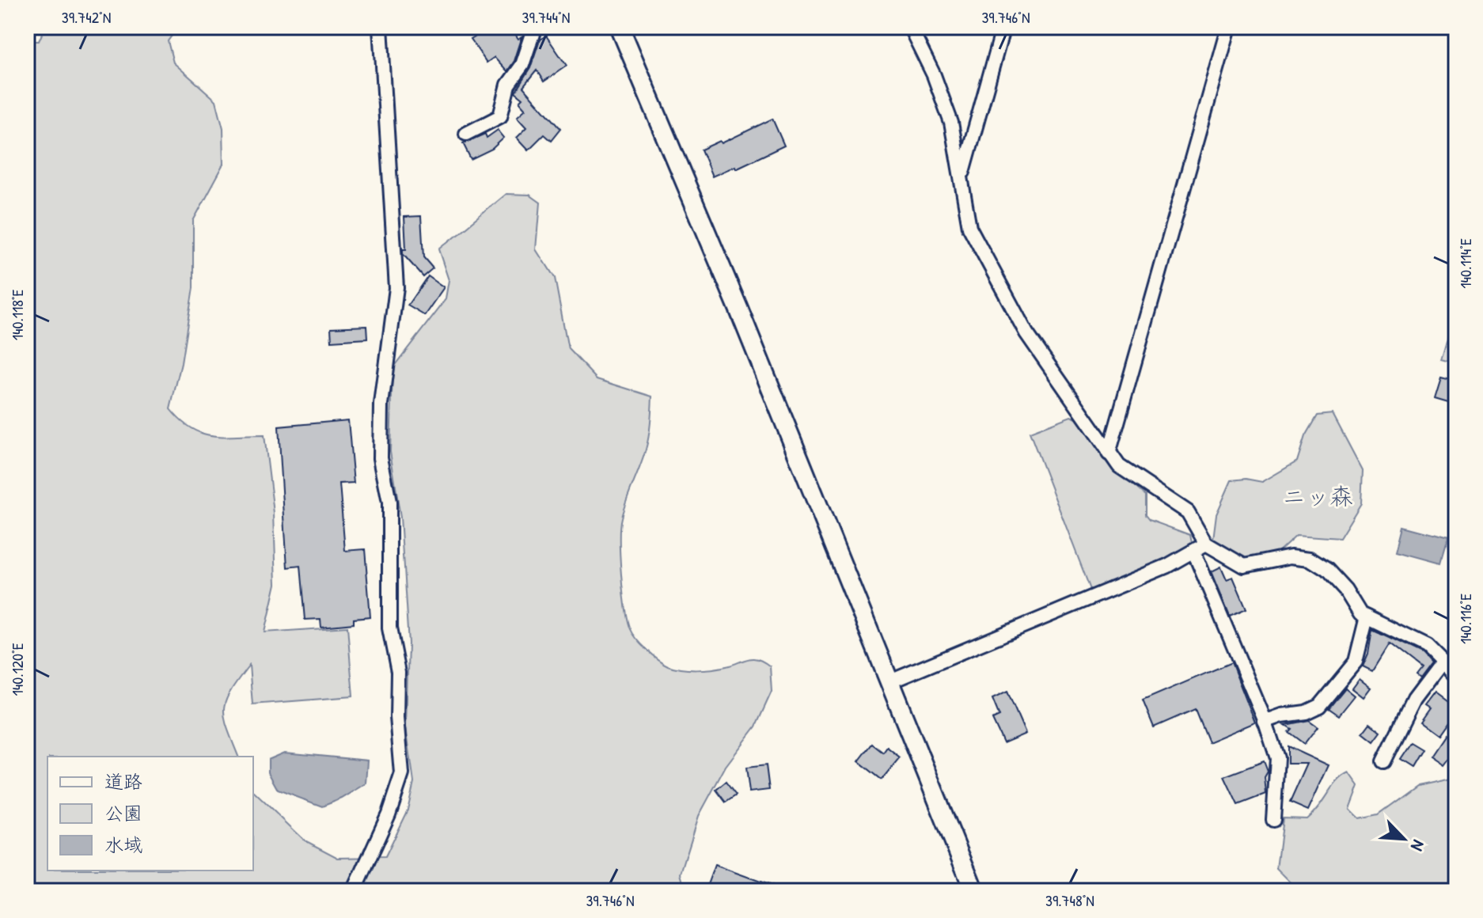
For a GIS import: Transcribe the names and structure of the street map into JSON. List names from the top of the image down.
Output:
{
  "parks": ["ニッ森"],
  "legend": ["道路", "公園", "水域"],
  "north": "bottom right",
  "coordinates": [
    "39.742°N",
    "39.744°N",
    "39.746°N",
    "140.114°E",
    "140.118°E",
    "140.116°E",
    "140.120°E",
    "39.748°N"
  ]
}
